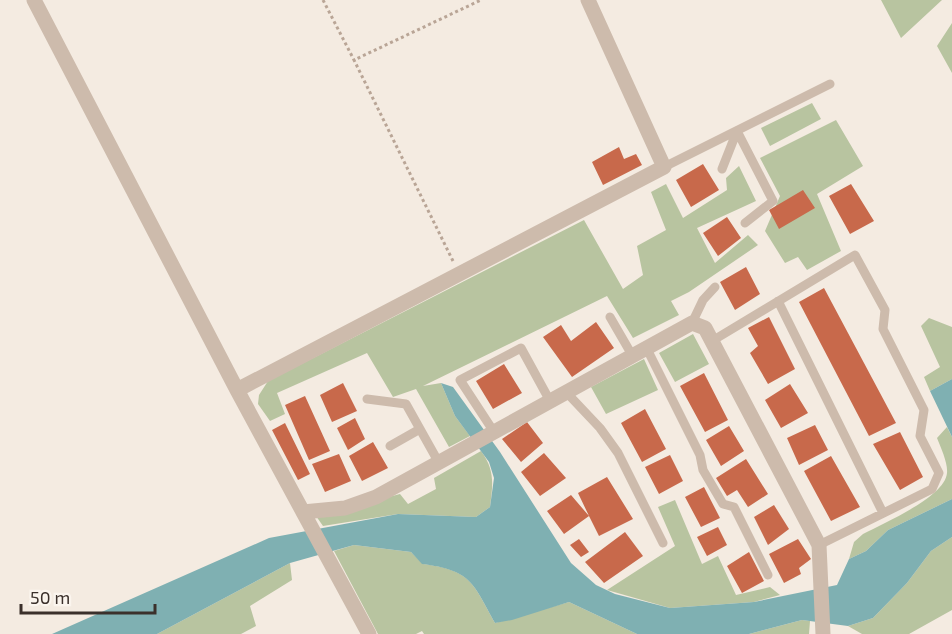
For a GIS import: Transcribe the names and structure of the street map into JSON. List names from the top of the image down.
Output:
{
  "scale_bar": "50 m"
}
